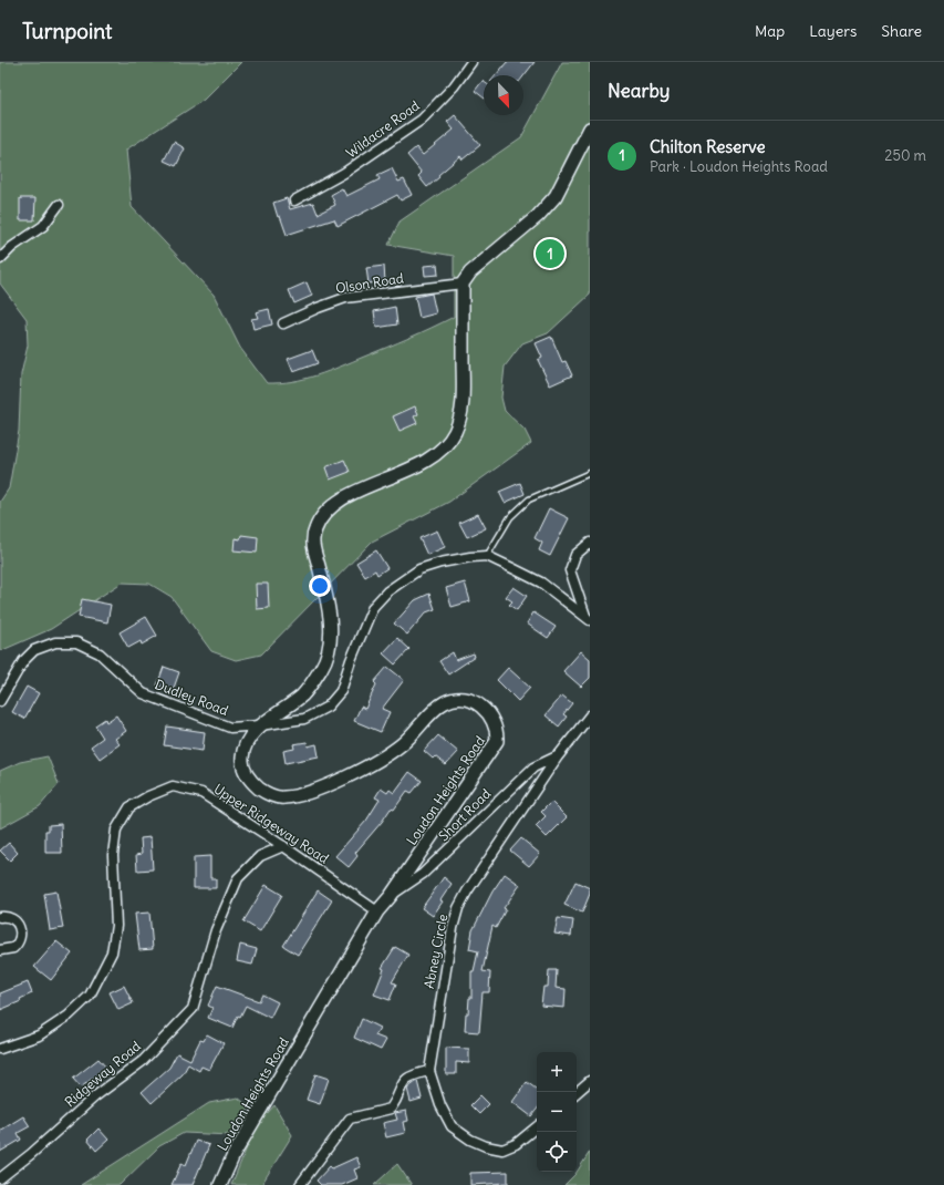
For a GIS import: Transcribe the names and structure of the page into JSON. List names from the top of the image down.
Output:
{
  "streets": {
    "street": [
      "Wildacre Road",
      "Olson Road",
      "Dudley Road",
      "Loudon Heights Road",
      "Short Road",
      "Upper Ridgeway Road",
      "Abney Circle",
      "Ridgeway Road"
    ]
  },
  "crossings": [
    ["Olson Road", "Loudon Heights Road"],
    ["Dudley Road", "Loudon Heights Road"],
    ["Loudon Heights Road", "Short Road"],
    ["Loudon Heights Road", "Upper Ridgeway Road"],
    ["Short Road", "Abney Circle"],
    ["Upper Ridgeway Road", "Ridgeway Road"]
  ],
  "north": "bottom right",
  "page": {
    "header": "Turnpoint",
    "nav": ["Map", "Layers", "Share"],
    "heading": "Nearby",
    "list": [
      {
        "mark": "1",
        "name": "Chilton Reserve",
        "note": "Park · Loudon Heights Road",
        "value": "250 m"
      }
    ],
    "pins": "1",
    "map_buttons": ["+", "−"]
  }
}
